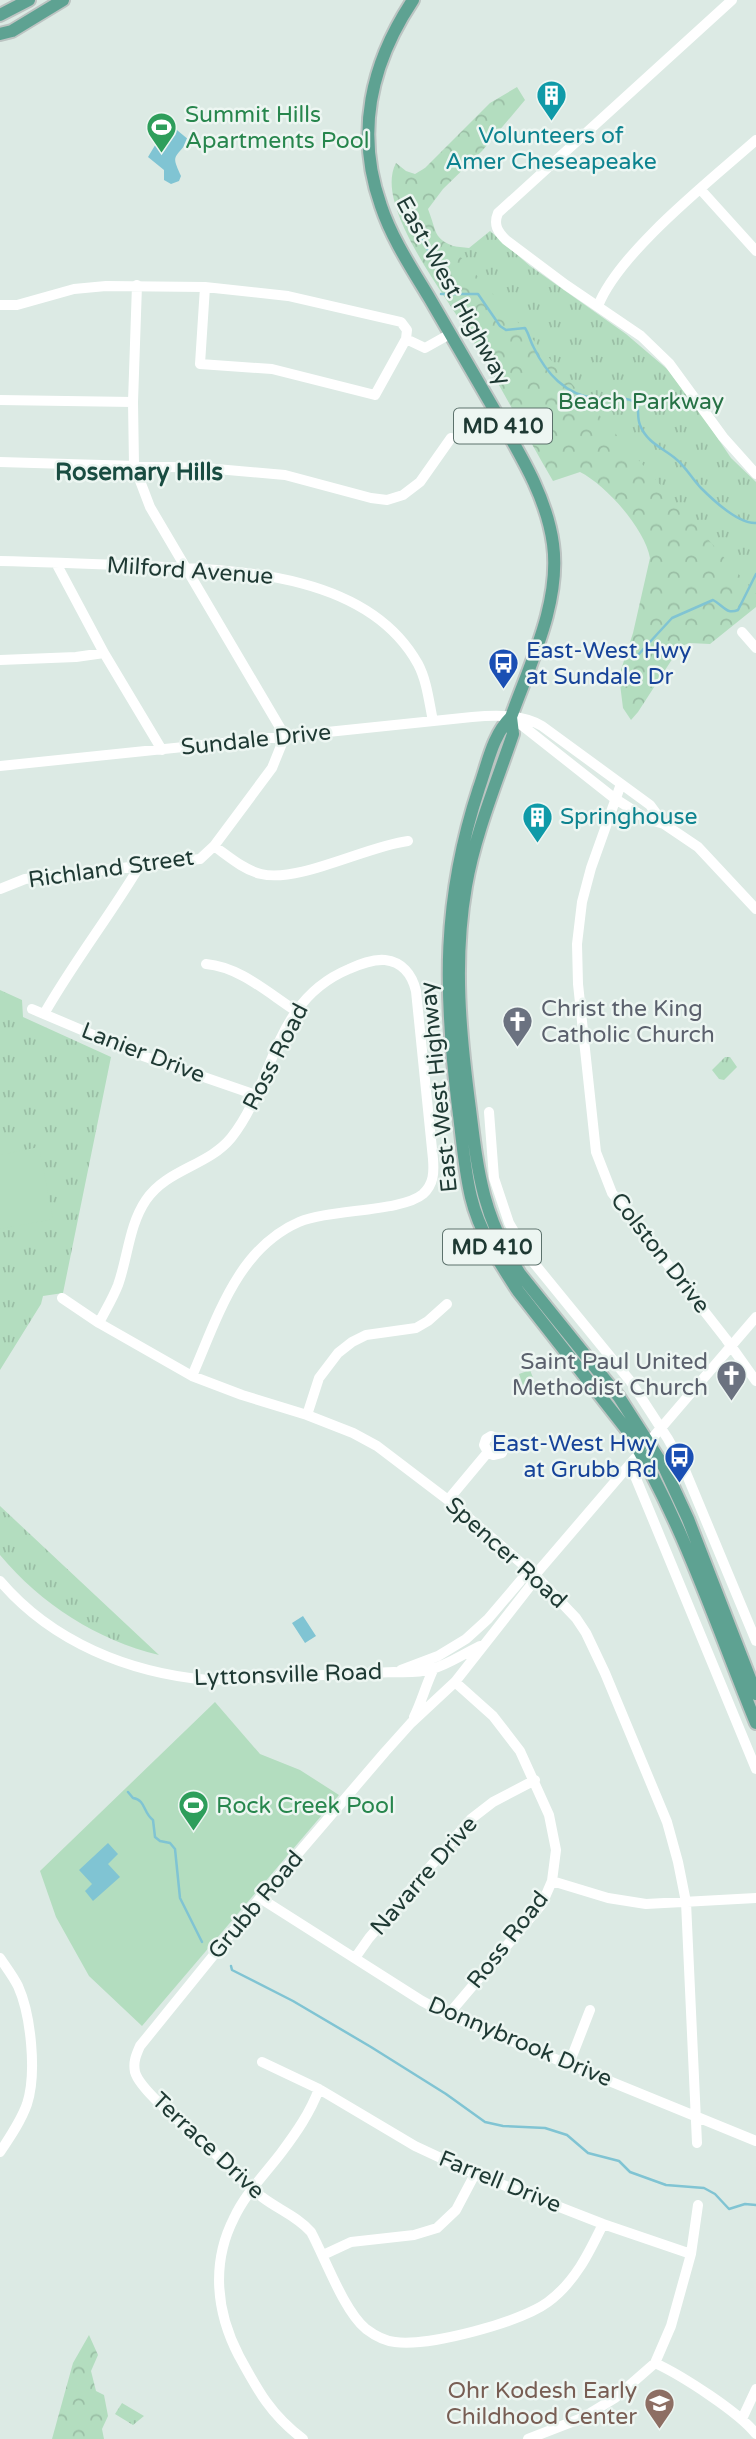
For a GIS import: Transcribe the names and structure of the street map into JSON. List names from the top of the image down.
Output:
{
  "streets": {
    "main road": ["East-West Highway", "MD 410"],
    "street": [
      "Milford Avenue",
      "Sundale Drive",
      "Richland Street",
      "Lanier Drive",
      "Ross Road",
      "Colston Drive",
      "Spencer Road",
      "Lyttonsville Road",
      "Navarre Drive",
      "Grubb Road",
      "Donnybrook Drive",
      "Terrace Drive",
      "Farrell Drive"
    ]
  },
  "crossings": [
    ["East-West Highway", "Sundale Drive"],
    ["East-West Highway", "Grubb Road"],
    ["Milford Avenue", "Sundale Drive"],
    ["Sundale Drive", "Richland Street"],
    ["Lanier Drive", "Ross Road"],
    ["Ross Road", "Spencer Road"],
    ["Ross Road", "Navarre Drive"],
    ["Ross Road", "Grubb Road"],
    ["Ross Road", "Donnybrook Drive"],
    ["Colston Drive", "Grubb Road"],
    ["Spencer Road", "Grubb Road"],
    ["Spencer Road", "Donnybrook Drive"],
    ["Lyttonsville Road", "Grubb Road"],
    ["Navarre Drive", "Donnybrook Drive"],
    ["Grubb Road", "Donnybrook Drive"],
    ["Grubb Road", "Terrace Drive"],
    ["Terrace Drive", "Farrell Drive"]
  ],
  "districts": ["Rosemary Hills"],
  "parks": ["Beach Parkway"],
  "places": {
    "building": ["Volunteers of Amer Cheseapeake", "Springhouse"],
    "sports": ["Summit Hills Apartments Pool", "Rock Creek Pool"],
    "bus stop": ["East-West Hwy at Sundale Dr", "East-West Hwy at Grubb Rd"],
    "church": ["Christ the King Catholic Church", "Saint Paul United Methodist Church"],
    "school or university": ["Ohr Kodesh Early Childhood Center"]
  }
}
